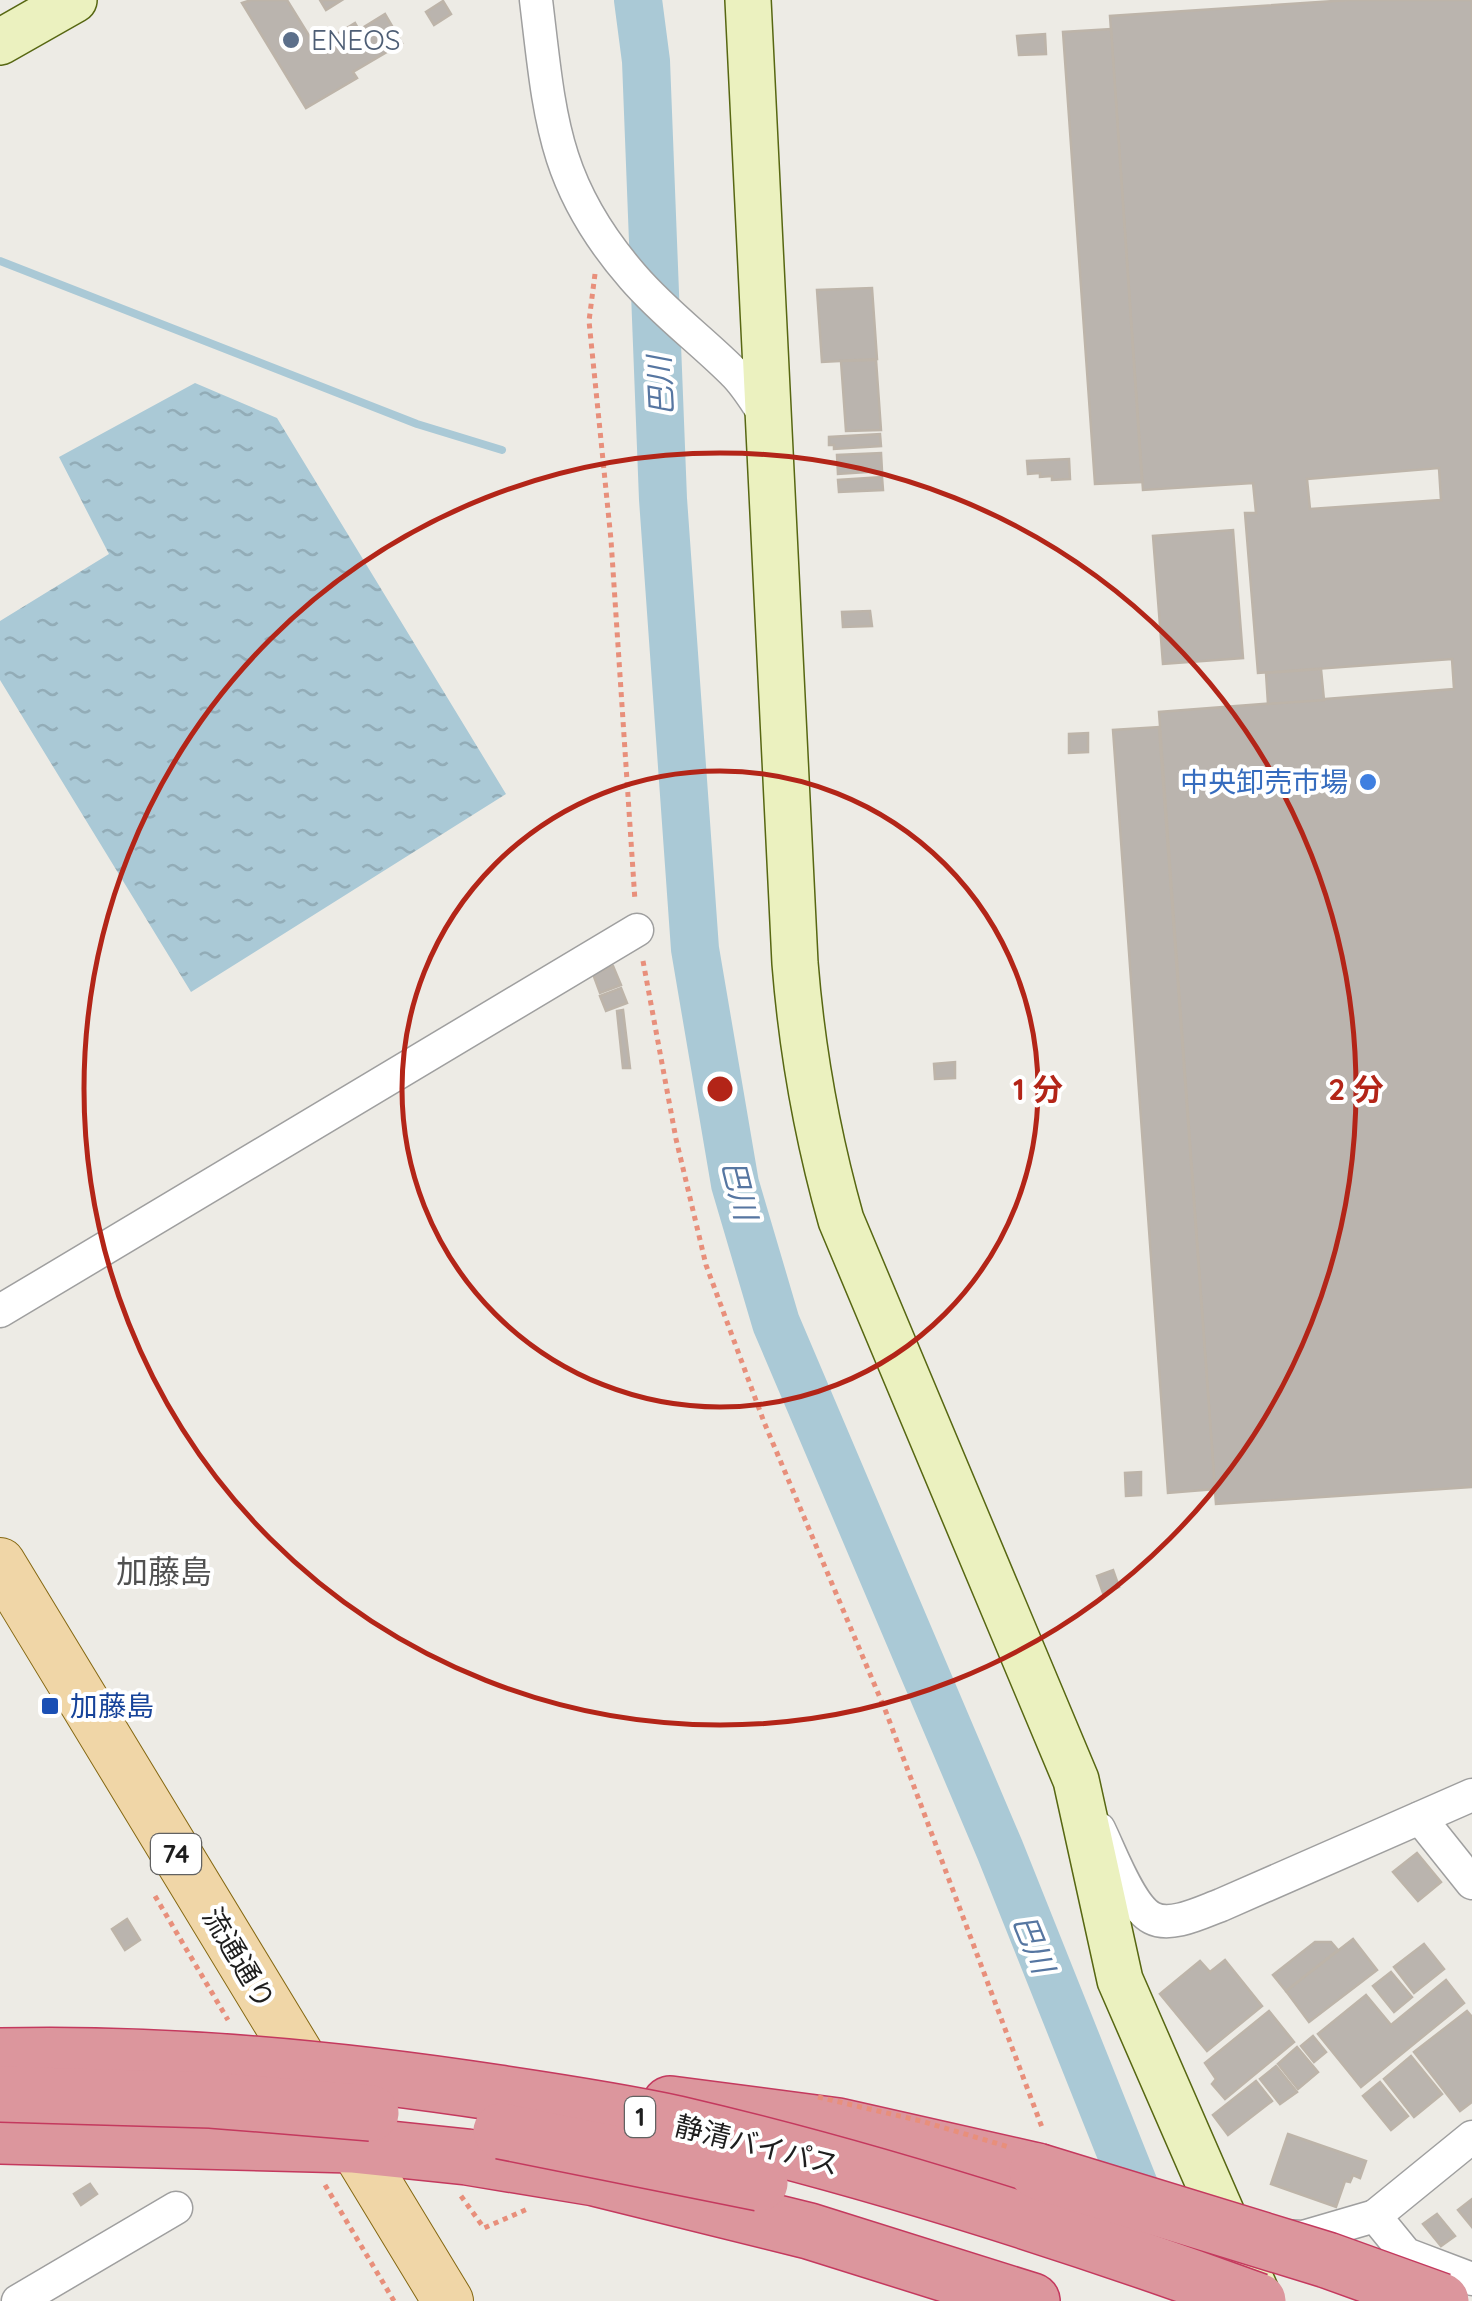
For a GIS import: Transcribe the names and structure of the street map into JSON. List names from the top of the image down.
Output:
{
  "streets": {
    "highway": ["1", "静清バイパス"],
    "main road": ["74", "流通通り"]
  },
  "crossings": [
    ["流通通り", "1"],
    ["1", "静清バイパス"]
  ],
  "districts": ["加藤島"],
  "water": ["巴川"],
  "places": {
    "other": ["ENEOS", "中央卸売市場"],
    "transit": ["加藤島"]
  },
  "rings": ["1 分", "2 分"]
}
